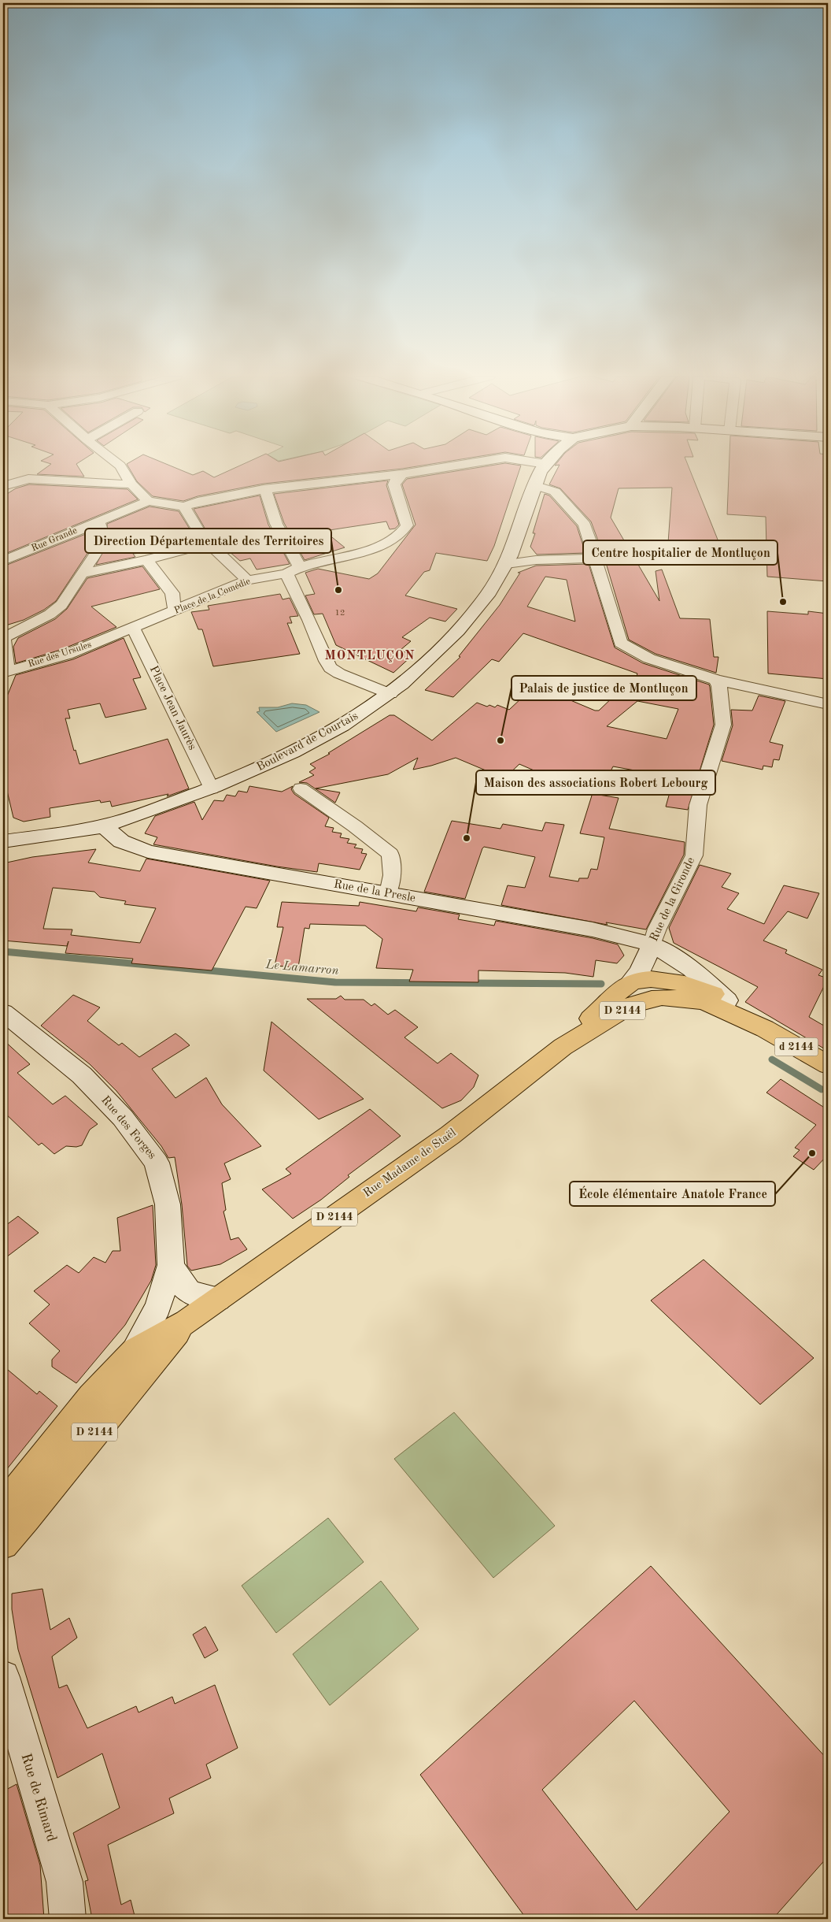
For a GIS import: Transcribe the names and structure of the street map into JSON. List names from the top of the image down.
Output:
{
  "streets": {
    "main road": [
      "Boulevard de Courtais",
      "Rue de la Presle",
      "Rue de la Gironde",
      "D 2144",
      "d 2144",
      "Rue des Forges",
      "Rue Madame de Staël",
      "Rue de Rimard"
    ],
    "street": [
      "Rue Grande",
      "Place de la Comédie",
      "Rue des Ursules",
      "Place Jean Jaurès"
    ]
  },
  "crossings": [
    ["Place de la Comédie", "Rue des Ursules"],
    ["Place de la Comédie", "Place Jean Jaurès"],
    ["Rue des Ursules", "Place Jean Jaurès"],
    ["Place Jean Jaurès", "Boulevard de Courtais"],
    ["Boulevard de Courtais", "Rue de la Presle"],
    ["Rue de la Presle", "Rue de la Gironde"],
    ["Rue de la Presle", "D 2144"],
    ["Rue de la Gironde", "D 2144"],
    ["Rue de la Gironde", "Rue Madame de Staël"],
    ["D 2144", "d 2144"],
    ["D 2144", "Rue des Forges"],
    ["D 2144", "Rue Madame de Staël"],
    ["Rue des Forges", "Rue Madame de Staël"]
  ],
  "districts": ["MONTLUÇON"],
  "water": ["Le Lamarron"],
  "places": [
    "Direction Départementale des Territoires",
    "Centre hospitalier de Montluçon",
    "Palais de justice de Montluçon",
    "Maison des associations Robert Lebourg",
    "École élémentaire Anatole France"
  ],
  "house_numbers": ["12"]
}
